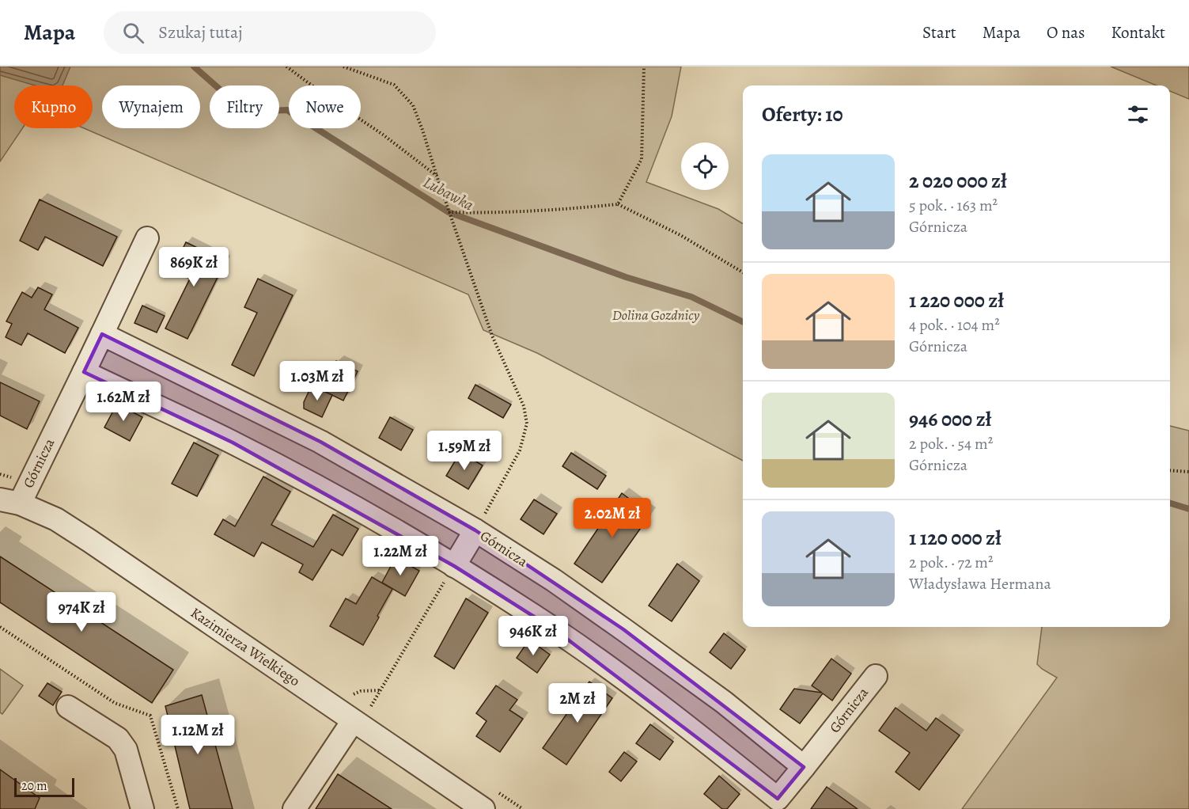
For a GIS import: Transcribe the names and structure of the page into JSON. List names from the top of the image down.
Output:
{
  "streets": {
    "street": ["Górnicza", "Kazimierza Wielkiego"]
  },
  "crossings": [
    ["Górnicza", "Kazimierza Wielkiego"]
  ],
  "water": ["Lubawka"],
  "parks": ["Dolina Gozdnicy"],
  "scale_bar": "20 m",
  "page": {
    "header": "Mapa",
    "search": "Szukaj tutaj",
    "nav": [
      "Start",
      "Mapa",
      "O nas",
      "Kontakt"
    ],
    "chip": [
      "Kupno",
      "Wynajem",
      "Filtry",
      "Nowe"
    ],
    "heading": "Oferty: 10",
    "list": [
      {
        "name": "2 020 000 zł",
        "note": "5 pok. · 163 m² · Górnicza"
      },
      {
        "name": "1 220 000 zł",
        "note": "4 pok. · 104 m² · Górnicza"
      },
      {
        "name": "946 000 zł",
        "note": "2 pok. · 54 m² · Górnicza"
      },
      {
        "name": "1 120 000 zł",
        "note": "2 pok. · 72 m² · Władysława Hermana"
      }
    ],
    "price": [
      "869K zł",
      "1.03M zł",
      "1.62M zł",
      "1.59M zł",
      "2.02M zł",
      "1.22M zł",
      "974K zł",
      "946K zł",
      "2M zł",
      "1.12M zł"
    ],
    "scale": "20 m"
  }
}
